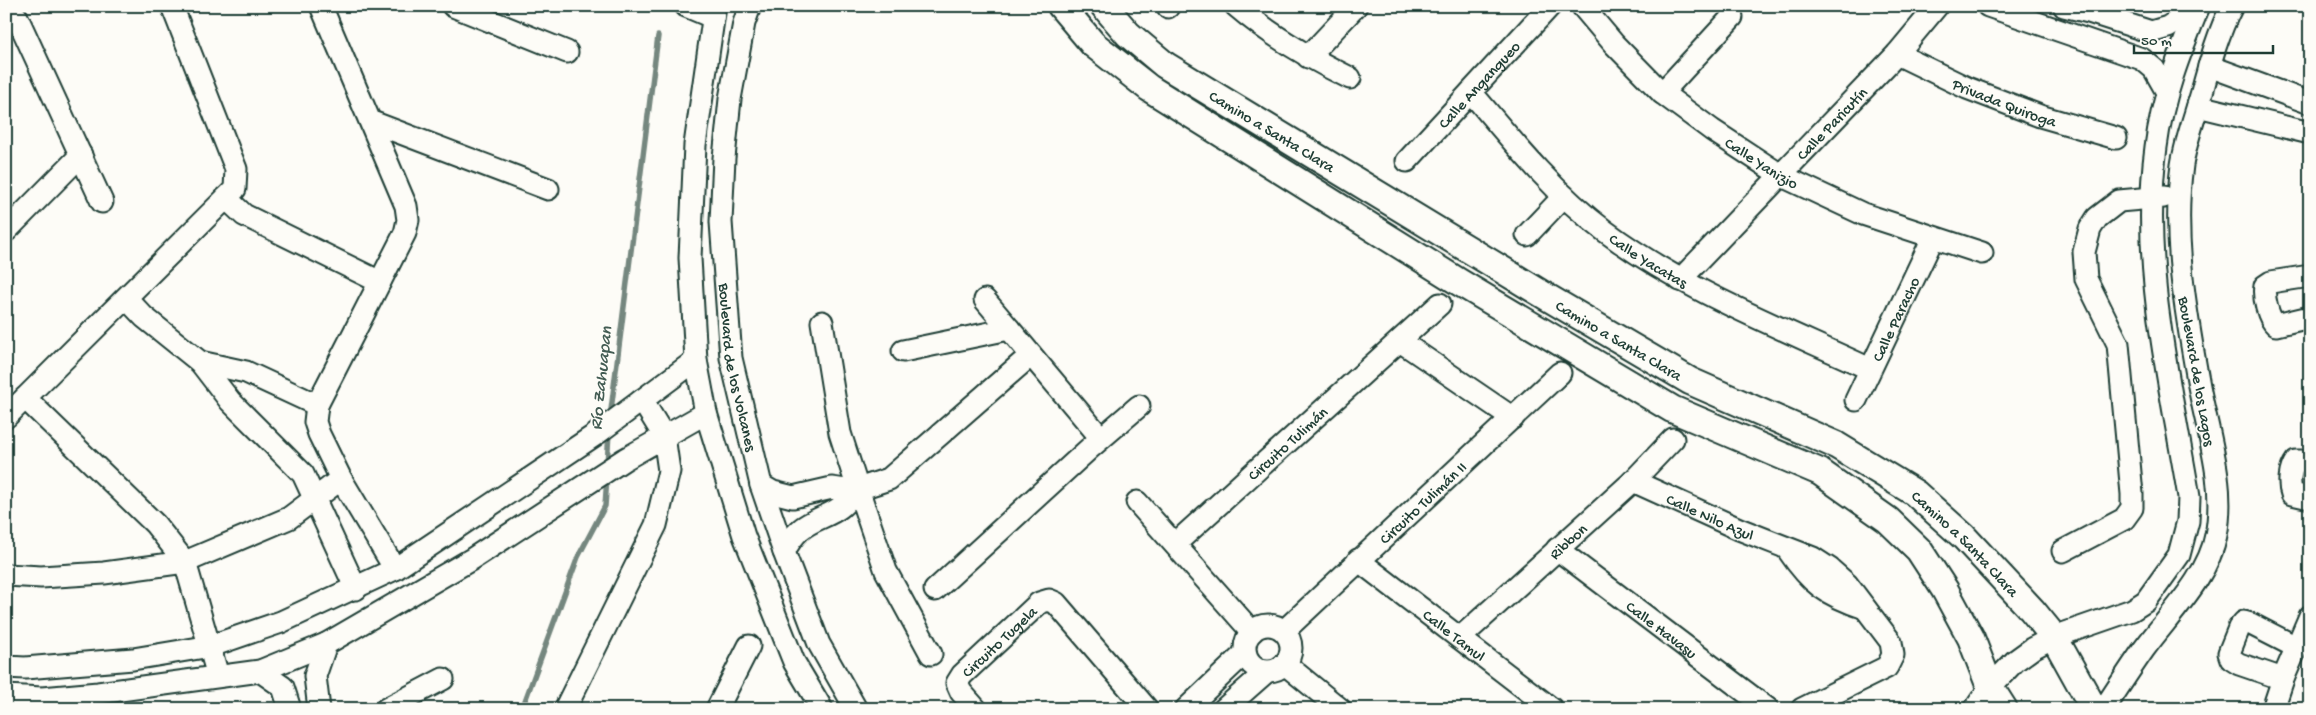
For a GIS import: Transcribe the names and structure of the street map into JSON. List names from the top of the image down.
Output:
{
  "streets": {
    "main road": ["Camino a Santa Clara"],
    "street": [
      "Calle Angangueo",
      "Privada Quiroga",
      "Calle Paricutín",
      "Calle Yanizio",
      "Calle Yacatas",
      "Calle Paracho",
      "Boulevard de los Volcanes",
      "Boulevard de los Lagos",
      "Circuito Tulimán",
      "Circuito Tulimán II",
      "Calle Nilo Azul",
      "Ribbon",
      "Calle Havasu",
      "Calle Tamul",
      "Circuito Tugela"
    ]
  },
  "crossings": [
    ["Calle Angangueo", "Calle Yacatas"],
    ["Privada Quiroga", "Calle Paricutín"],
    ["Calle Paricutín", "Calle Yanizio"],
    ["Calle Paricutín", "Calle Yacatas"],
    ["Camino a Santa Clara", "Boulevard de los Lagos"],
    ["Calle Yanizio", "Calle Paracho"],
    ["Calle Yacatas", "Calle Paracho"],
    ["Circuito Tulimán II", "Calle Tamul"],
    ["Calle Nilo Azul", "Ribbon"],
    ["Ribbon", "Calle Havasu"],
    ["Ribbon", "Calle Tamul"]
  ],
  "water": ["Río Zahuapan"],
  "scale_bar": "50 m"
}
